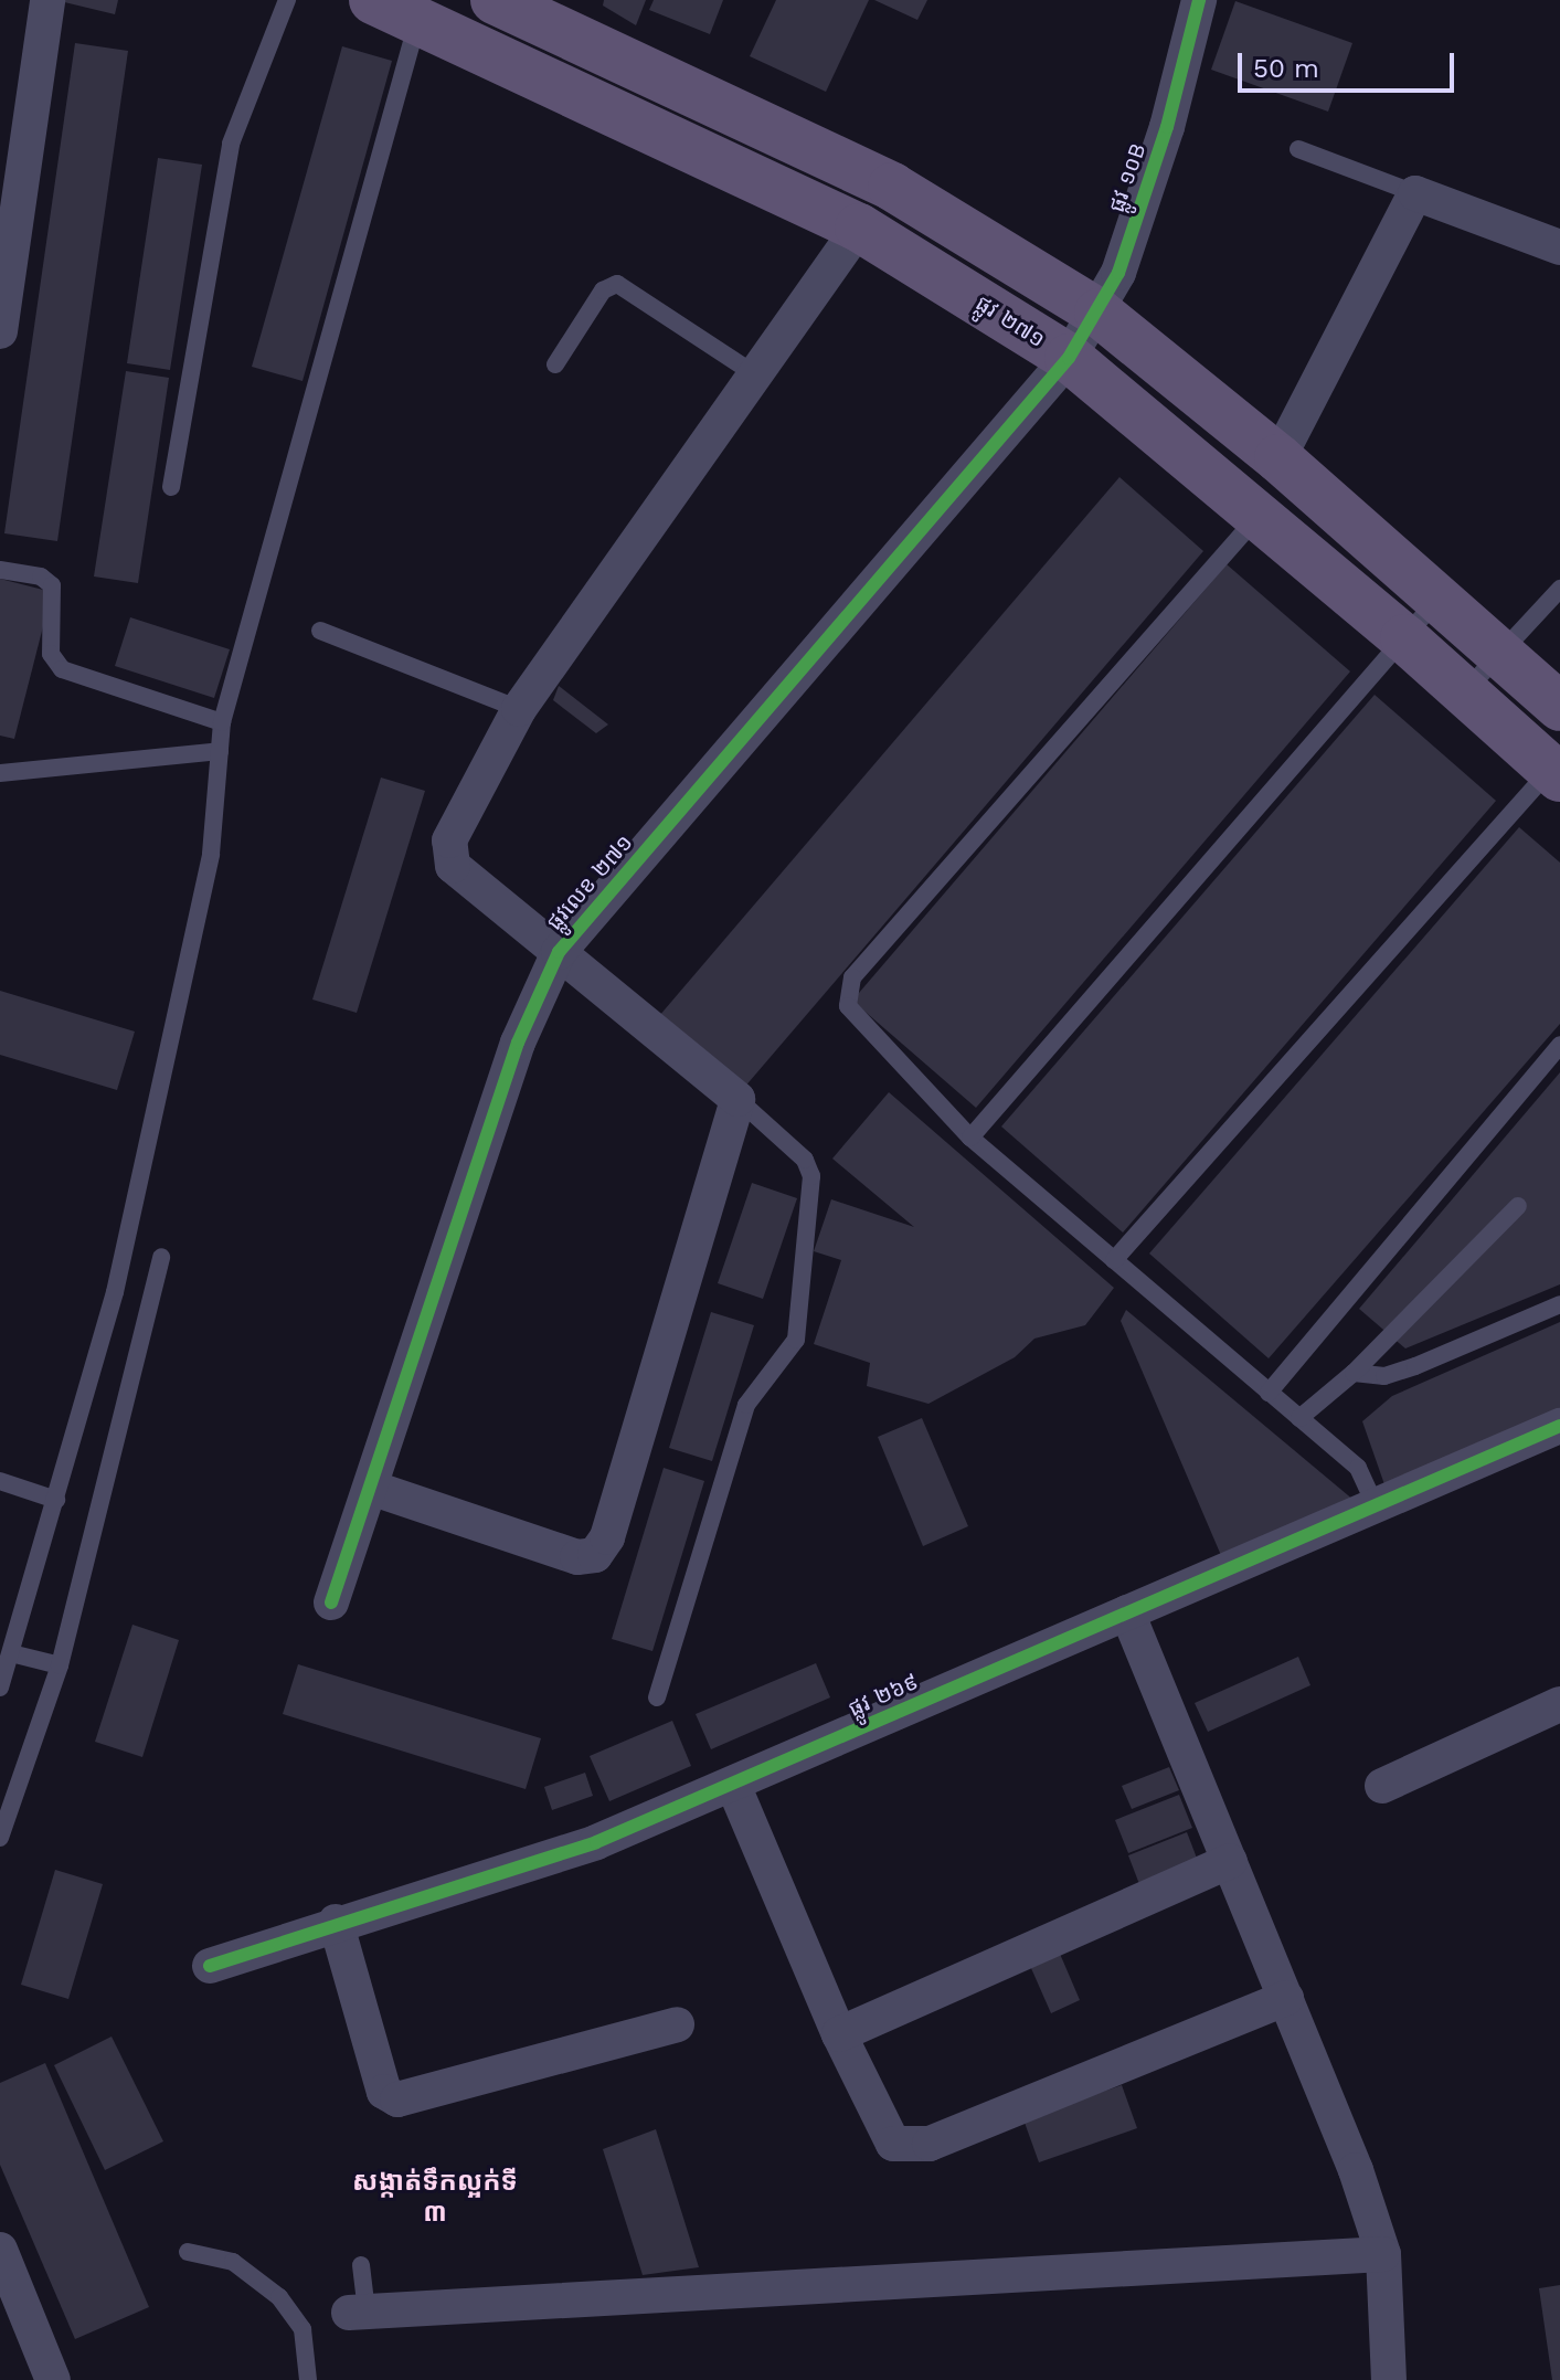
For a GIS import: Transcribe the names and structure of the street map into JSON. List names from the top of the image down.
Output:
{
  "streets": {
    "main road": ["ផ្លូវ ២៧១"],
    "street": ["ផ្លូវ ១០B", "ផ្លូវលេខ ២៧១", "ផ្លូវ ២៦៩"]
  },
  "crossings": [
    ["ផ្លូវ ១០B", "ផ្លូវ ២៧១"],
    ["ផ្លូវ ១០B", "ផ្លូវលេខ ២៧១"],
    ["ផ្លូវ ២៧១", "ផ្លូវលេខ ២៧១"]
  ],
  "districts": ["សង្កាត់ទឹកល្អក់ទី ៣"],
  "scale_bar": "50 m"
}
